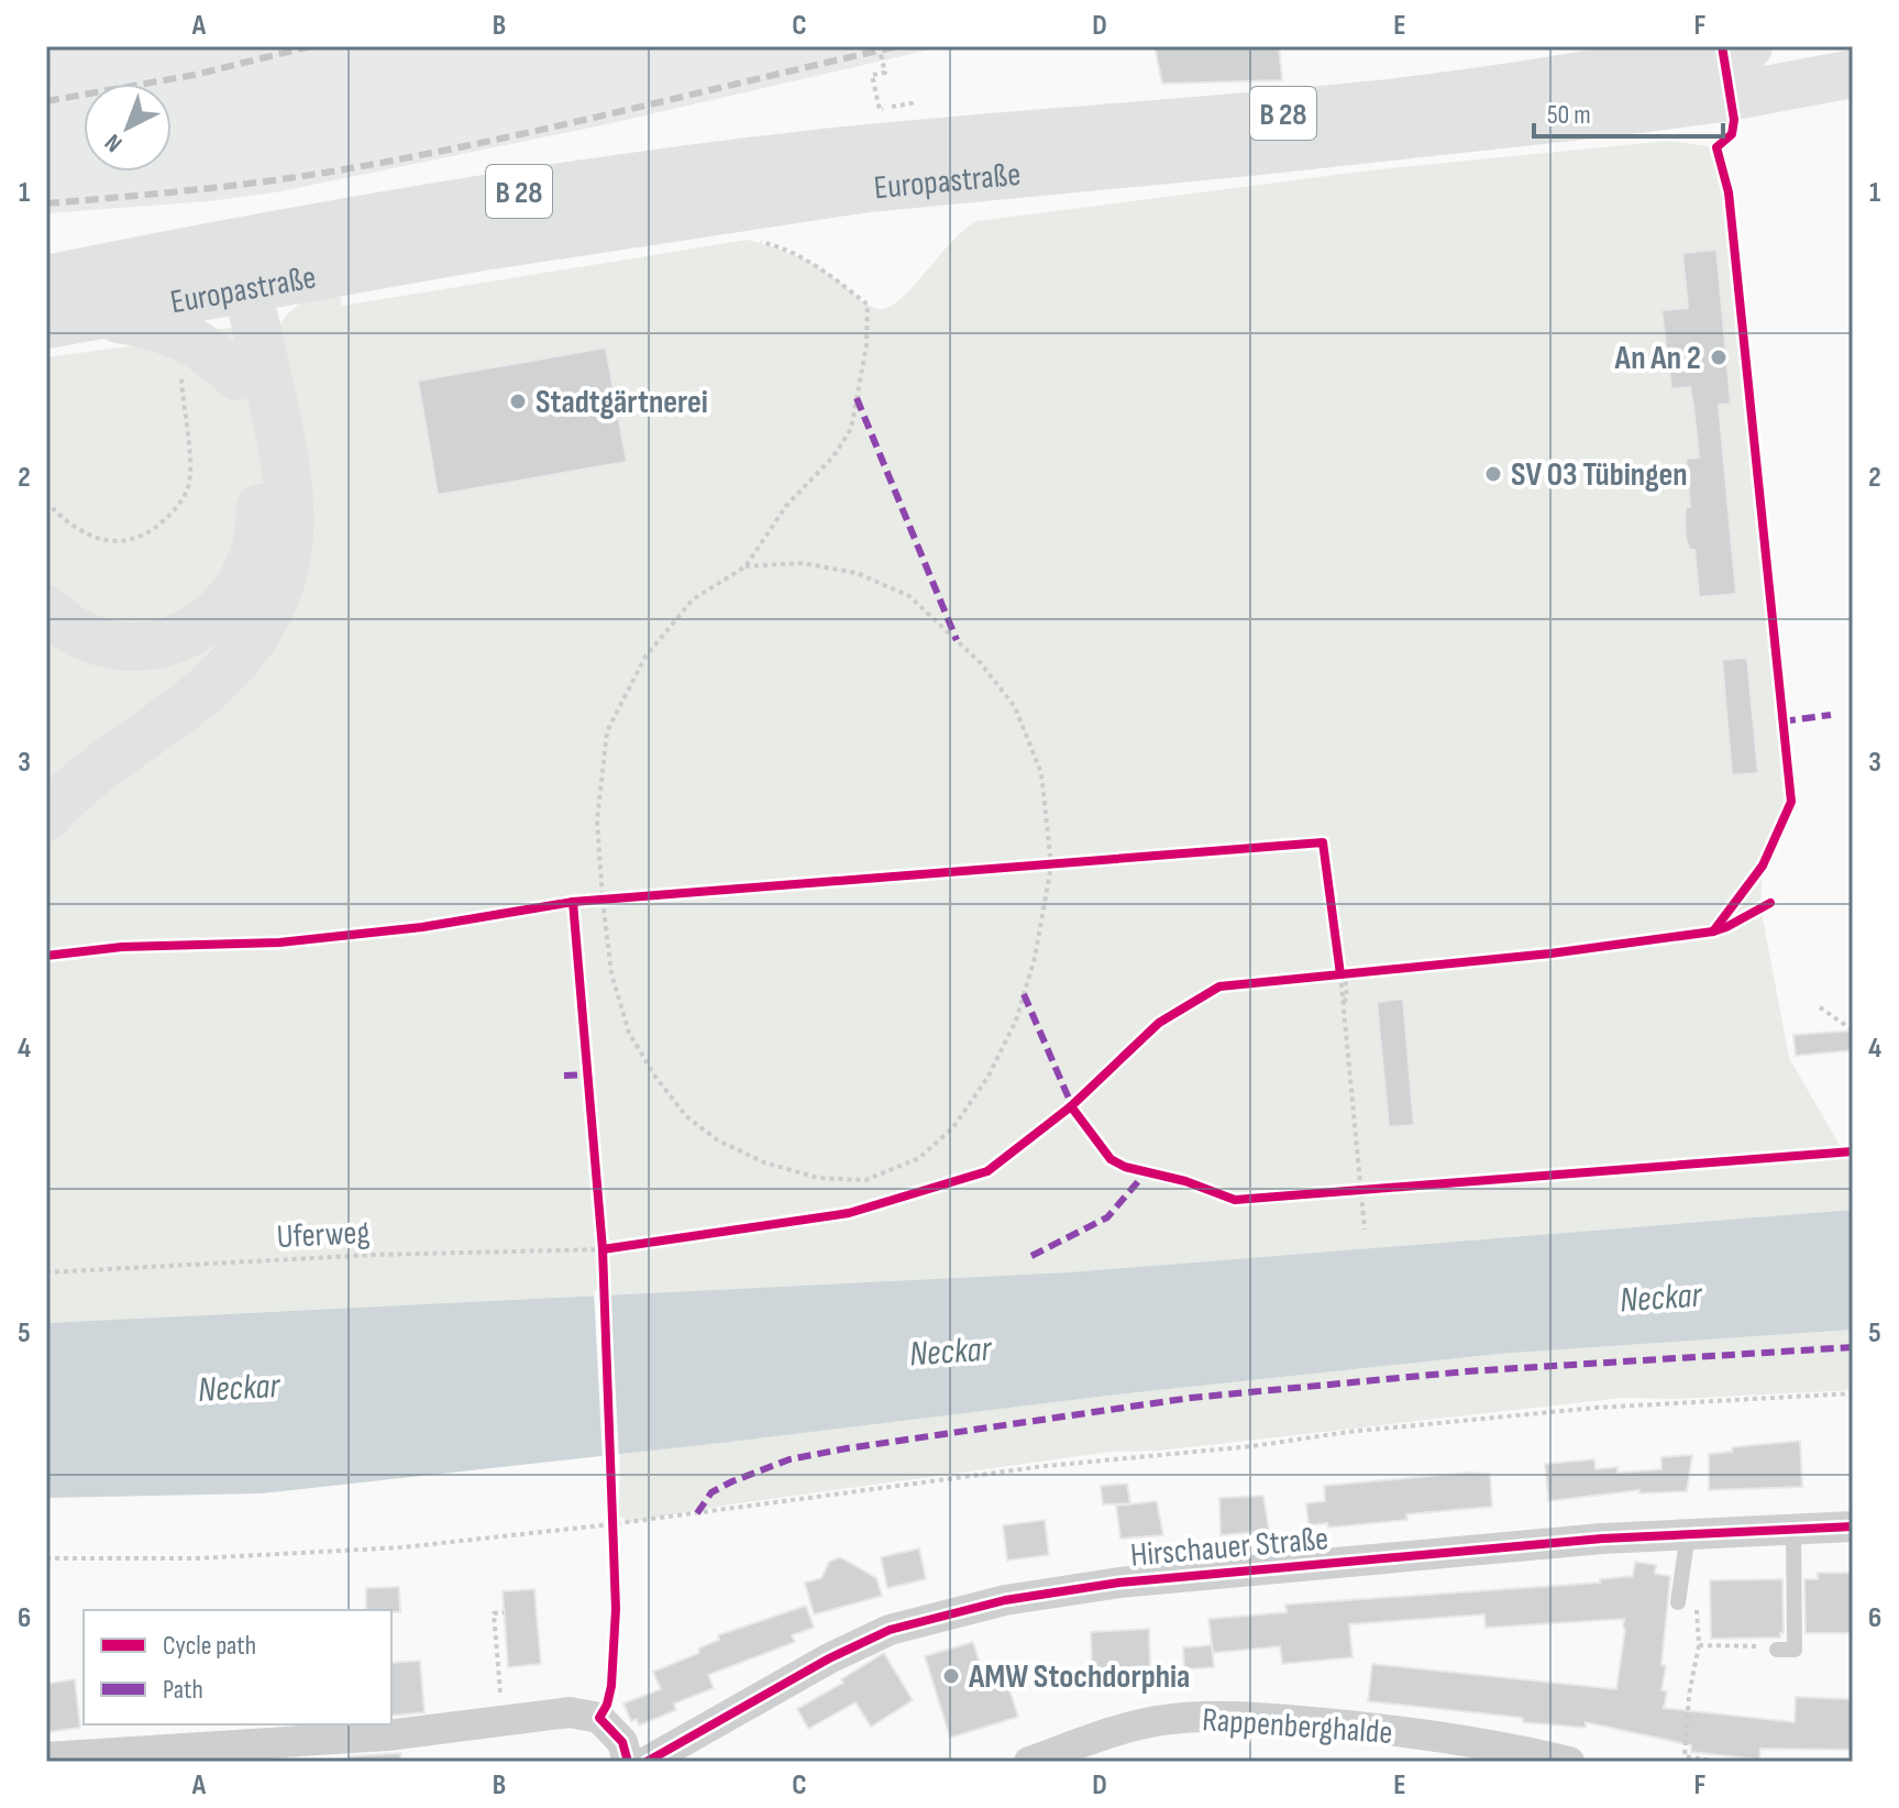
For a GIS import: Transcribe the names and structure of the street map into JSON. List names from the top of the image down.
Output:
{
  "streets": {
    "main road": ["B 28", "Europastraße"],
    "street": ["Hirschauer Straße", "Rappenberghalde"],
    "path": ["Uferweg"]
  },
  "water": ["Neckar"],
  "places": [
    "An An 2",
    "Stadtgärtnerei",
    "SV 03 Tübingen",
    "AMW Stochdorphia"
  ],
  "legend": ["Cycle path", "Path"],
  "scale_bar": "50 m",
  "north": "bottom left",
  "grid": {
    "columns": [
      "A",
      "B",
      "C",
      "D",
      "E",
      "F"
    ],
    "rows": [
      "1",
      "2",
      "3",
      "4",
      "5",
      "6"
    ]
  }
}
